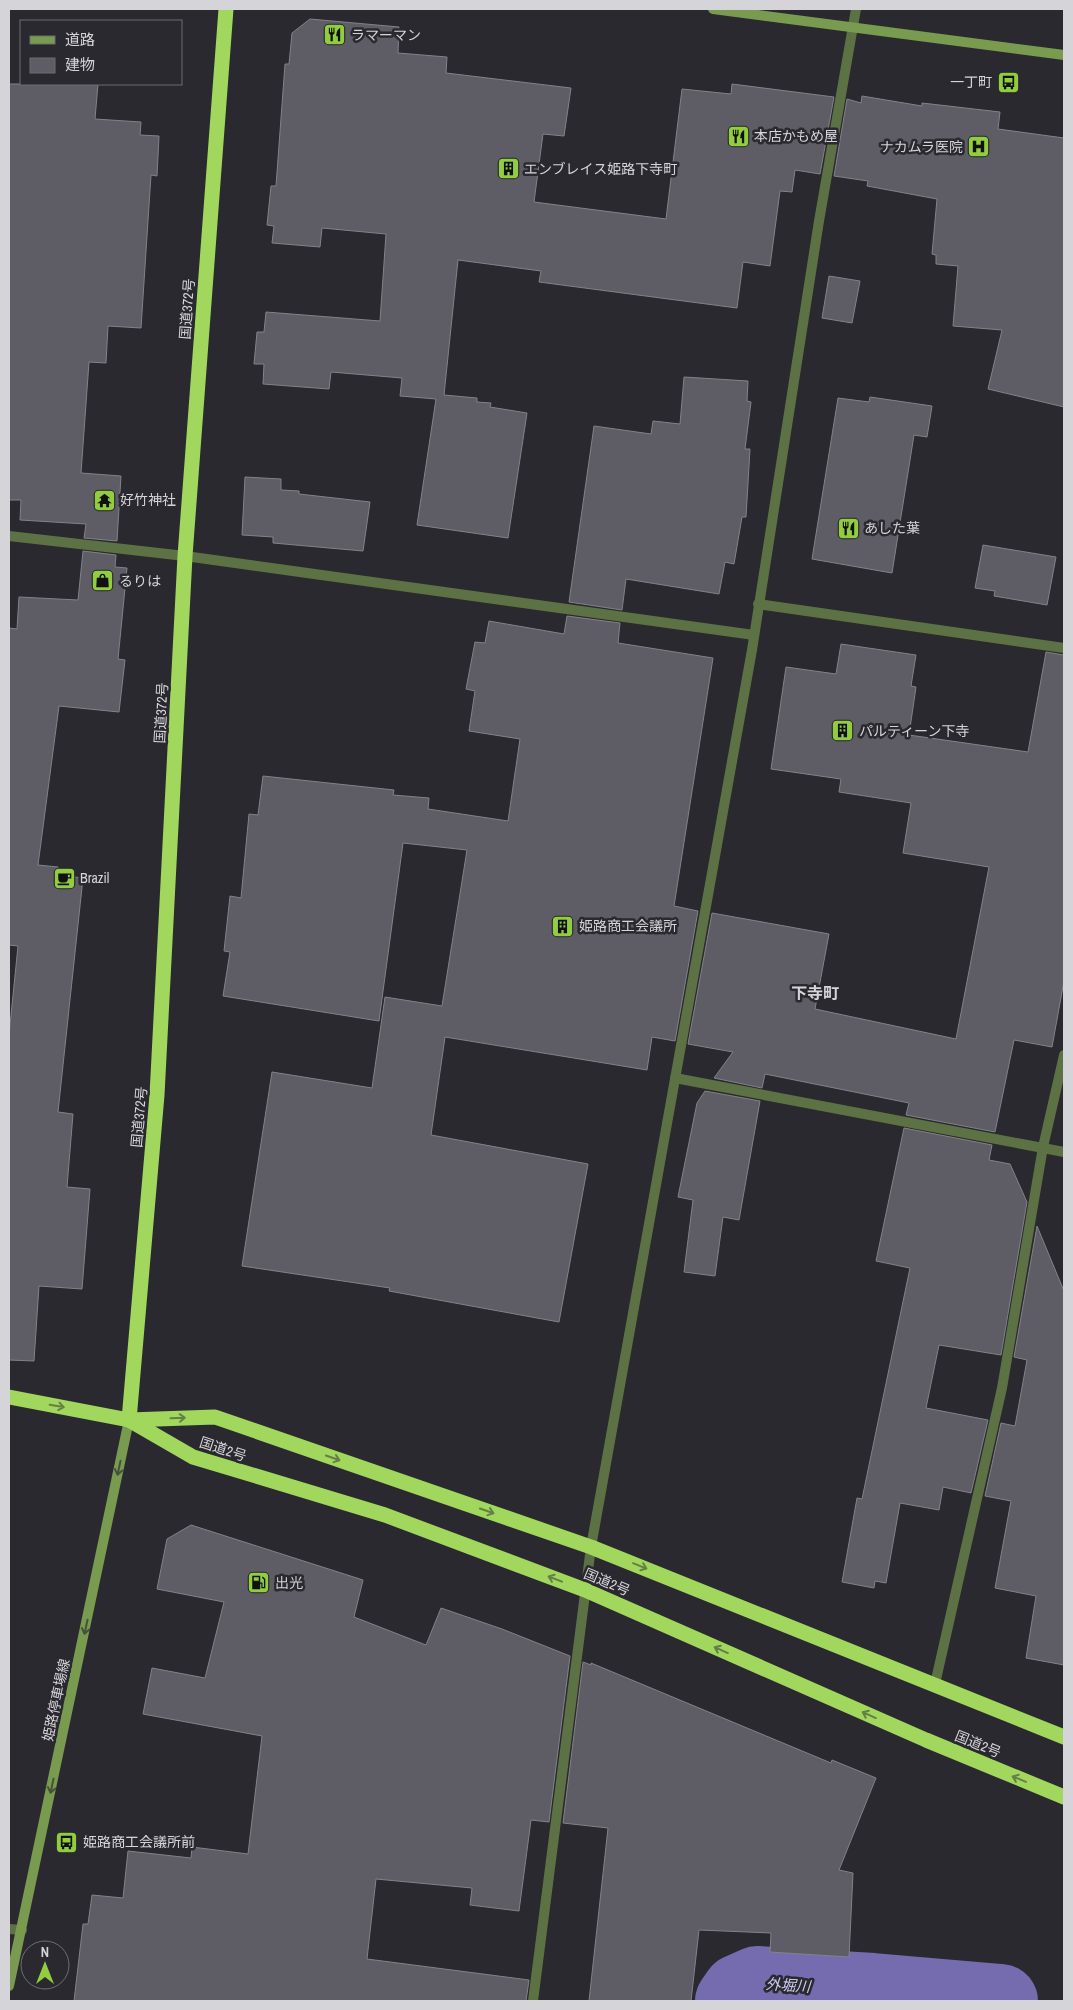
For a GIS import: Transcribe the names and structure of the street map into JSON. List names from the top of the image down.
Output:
{
  "streets": {
    "highway": ["国道372号", "国道2号"],
    "main road": ["姫路停車場線"]
  },
  "crossings": [
    ["国道372号", "国道2号"],
    ["国道372号", "姫路停車場線"],
    ["国道2号", "姫路停車場線"]
  ],
  "one_way": ["姫路停車場線"],
  "districts": ["下寺町"],
  "water": ["外堀川"],
  "places": {
    "restaurant": ["ラマーマン", "本店かもめ屋", "あした葉"],
    "bus stop": ["一丁町", "姫路商工会議所前"],
    "hospital": ["ナカムラ医院"],
    "building": ["エンブレイス姫路下寺町", "パルティーン下寺", "姫路商工会議所"],
    "temple": ["好竹神社"],
    "shop": ["るりは"],
    "cafe": ["Brazil"],
    "fuel station": ["出光"]
  },
  "legend": ["道路", "建物"],
  "north": "top"
}
